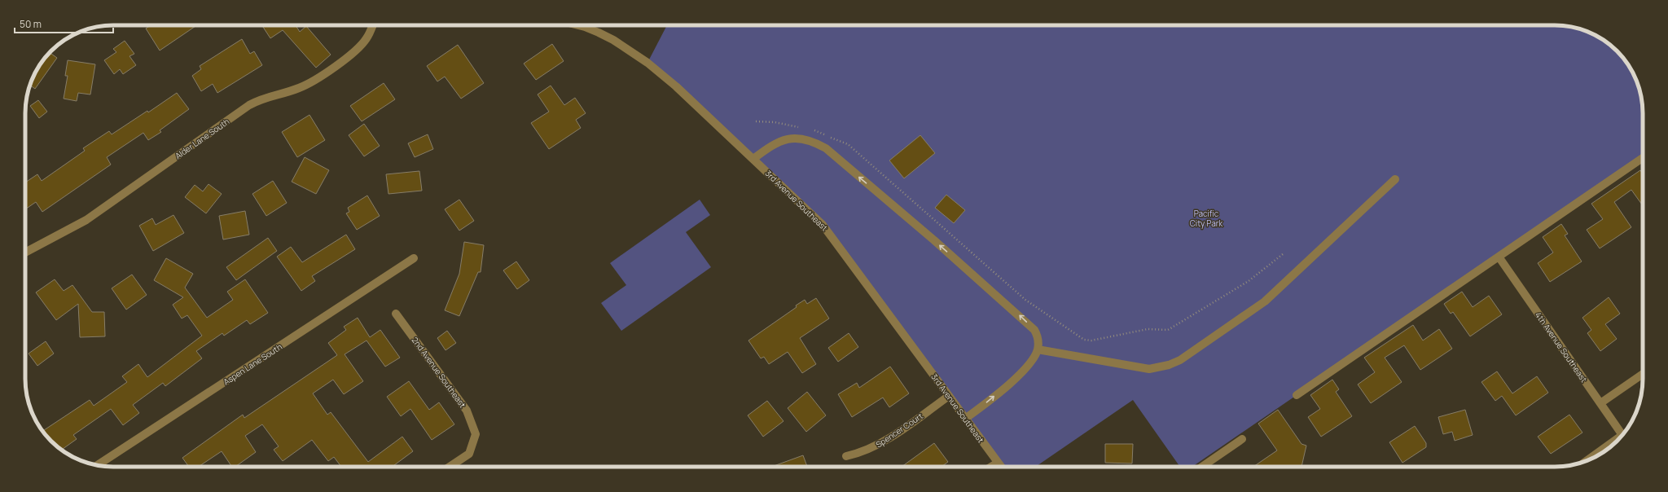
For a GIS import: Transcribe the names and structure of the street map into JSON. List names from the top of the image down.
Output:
{
  "streets": {
    "street": [
      "Alder Lane South",
      "3rd Avenue Southeast",
      "4th Avenue Southeast",
      "Aspen Lane South",
      "2nd Avenue Southeast",
      "Spencer Court"
    ]
  },
  "crossings": [
    ["3rd Avenue Southeast", "Spencer Court"]
  ],
  "parks": ["Pacific City Park"],
  "scale_bar": "50 m"
}
